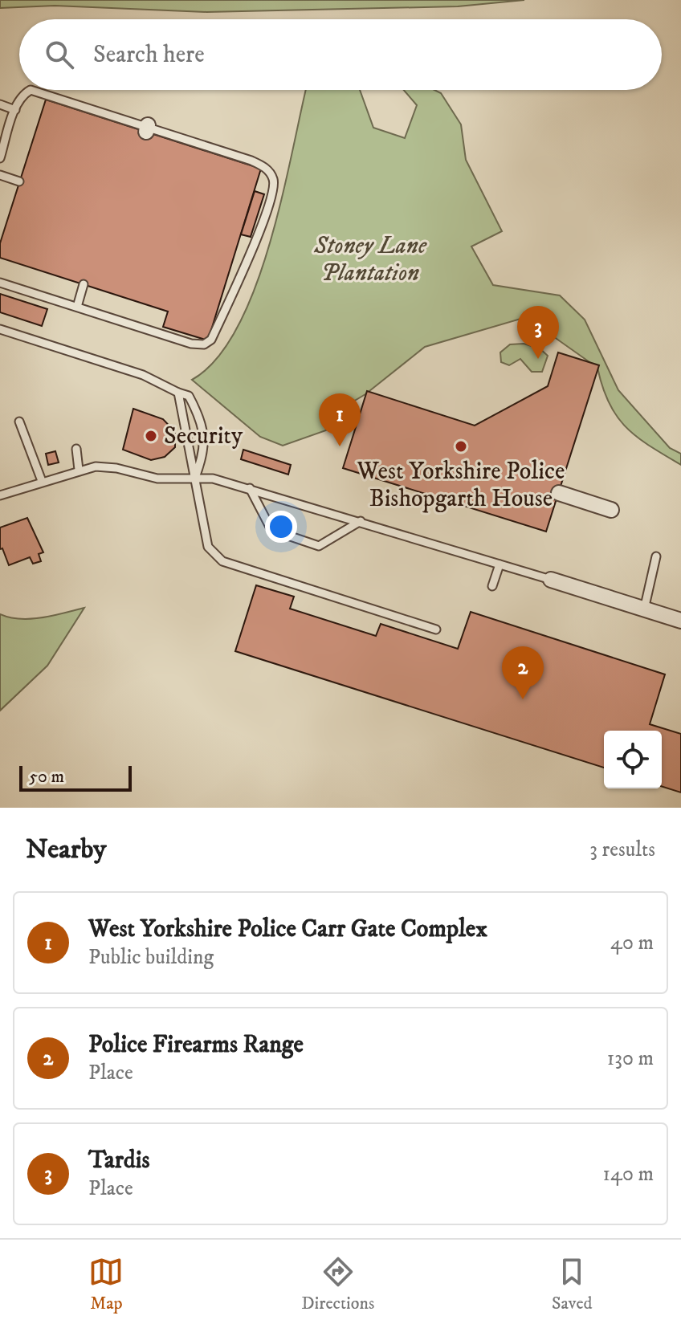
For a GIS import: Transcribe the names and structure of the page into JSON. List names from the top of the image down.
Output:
{
  "parks": ["Stoney Lane Plantation"],
  "places": ["Security", "West Yorkshire Police Bishopgarth House"],
  "scale_bar": "50 m",
  "page": {
    "search": "Search here",
    "pins": ["3", "1", "2"],
    "scale": "50 m",
    "heading": ["Nearby", "3 results"],
    "list": [
      {
        "mark": "1",
        "name": "West Yorkshire Police Carr Gate Complex",
        "note": "Public building",
        "value": "40 m"
      },
      {
        "mark": "2",
        "name": "Police Firearms Range",
        "note": "Place",
        "value": "130 m"
      },
      {
        "mark": "3",
        "name": "Tardis",
        "note": "Place",
        "value": "140 m"
      }
    ],
    "nav": ["Map", "Directions", "Saved"]
  }
}
